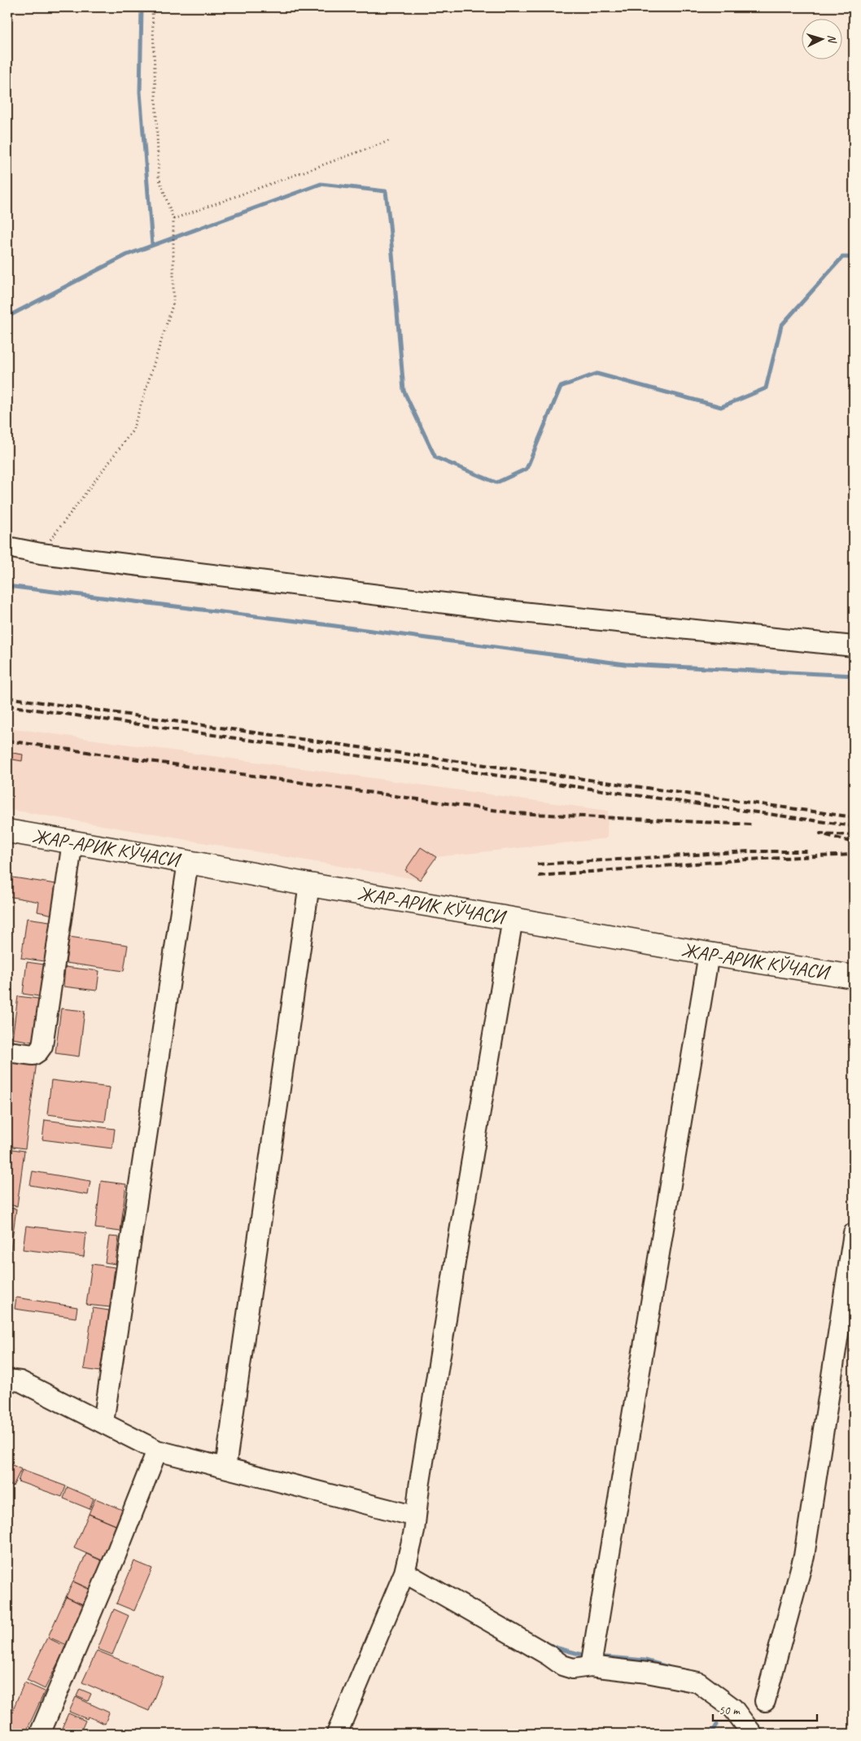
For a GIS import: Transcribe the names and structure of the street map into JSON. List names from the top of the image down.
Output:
{
  "streets": {
    "main road": ["ЖАР-АРИК КЎЧАСИ"]
  },
  "scale_bar": "50 m",
  "north": "right"
}
